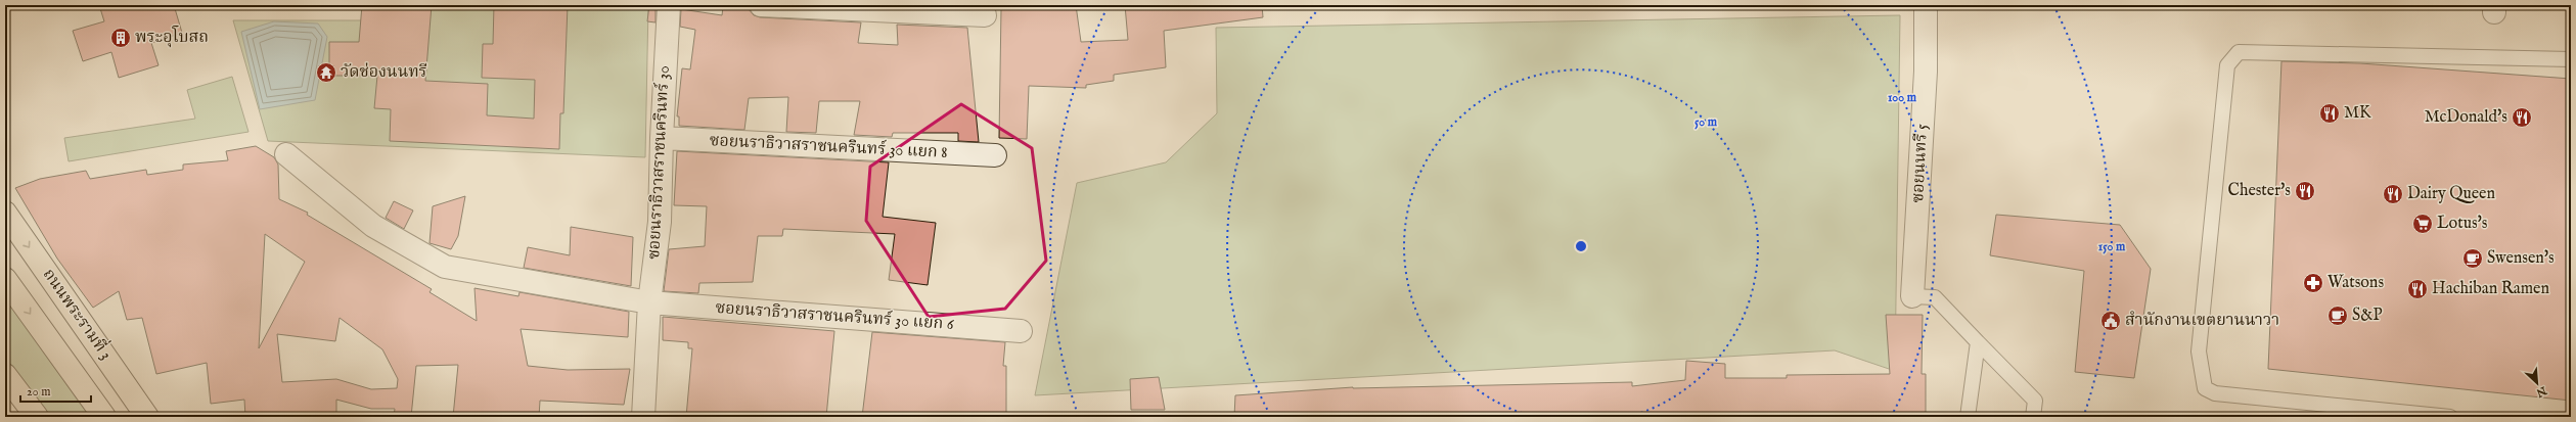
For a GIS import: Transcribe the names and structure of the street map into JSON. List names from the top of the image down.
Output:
{
  "streets": {
    "main road": ["ถนนพระรามที่ 3"],
    "street": [
      "ซอยนราธิวาสราชนครินทร์ 30 แยก 8",
      "ซอยนราธิวาสราชนครินทร์ 30",
      "ซอยนนทรี 5",
      "ซอยนราธิวาสราชนครินทร์ 30 แยก 6"
    ]
  },
  "crossings": [
    ["ซอยนราธิวาสราชนครินทร์ 30 แยก 8", "ซอยนราธิวาสราชนครินทร์ 30"],
    ["ซอยนราธิวาสราชนครินทร์ 30", "ซอยนราธิวาสราชนครินทร์ 30 แยก 6"]
  ],
  "places": {
    "building": ["พระอุโบสถ"],
    "temple": ["วัดช่องนนทรี"],
    "restaurant": [
      "MK",
      "McDonald's",
      "Chester's",
      "Dairy Queen",
      "Hachiban Ramen"
    ],
    "supermarket": ["Lotus's"],
    "cafe": ["Swensen's", "S&P"],
    "pharmacy": ["Watsons"],
    "public building": ["สำนักงานเขตยานนาวา"]
  },
  "scale_bar": "20 m",
  "north": "bottom right",
  "rings": ["100 m", "50 m", "150 m"]
}
